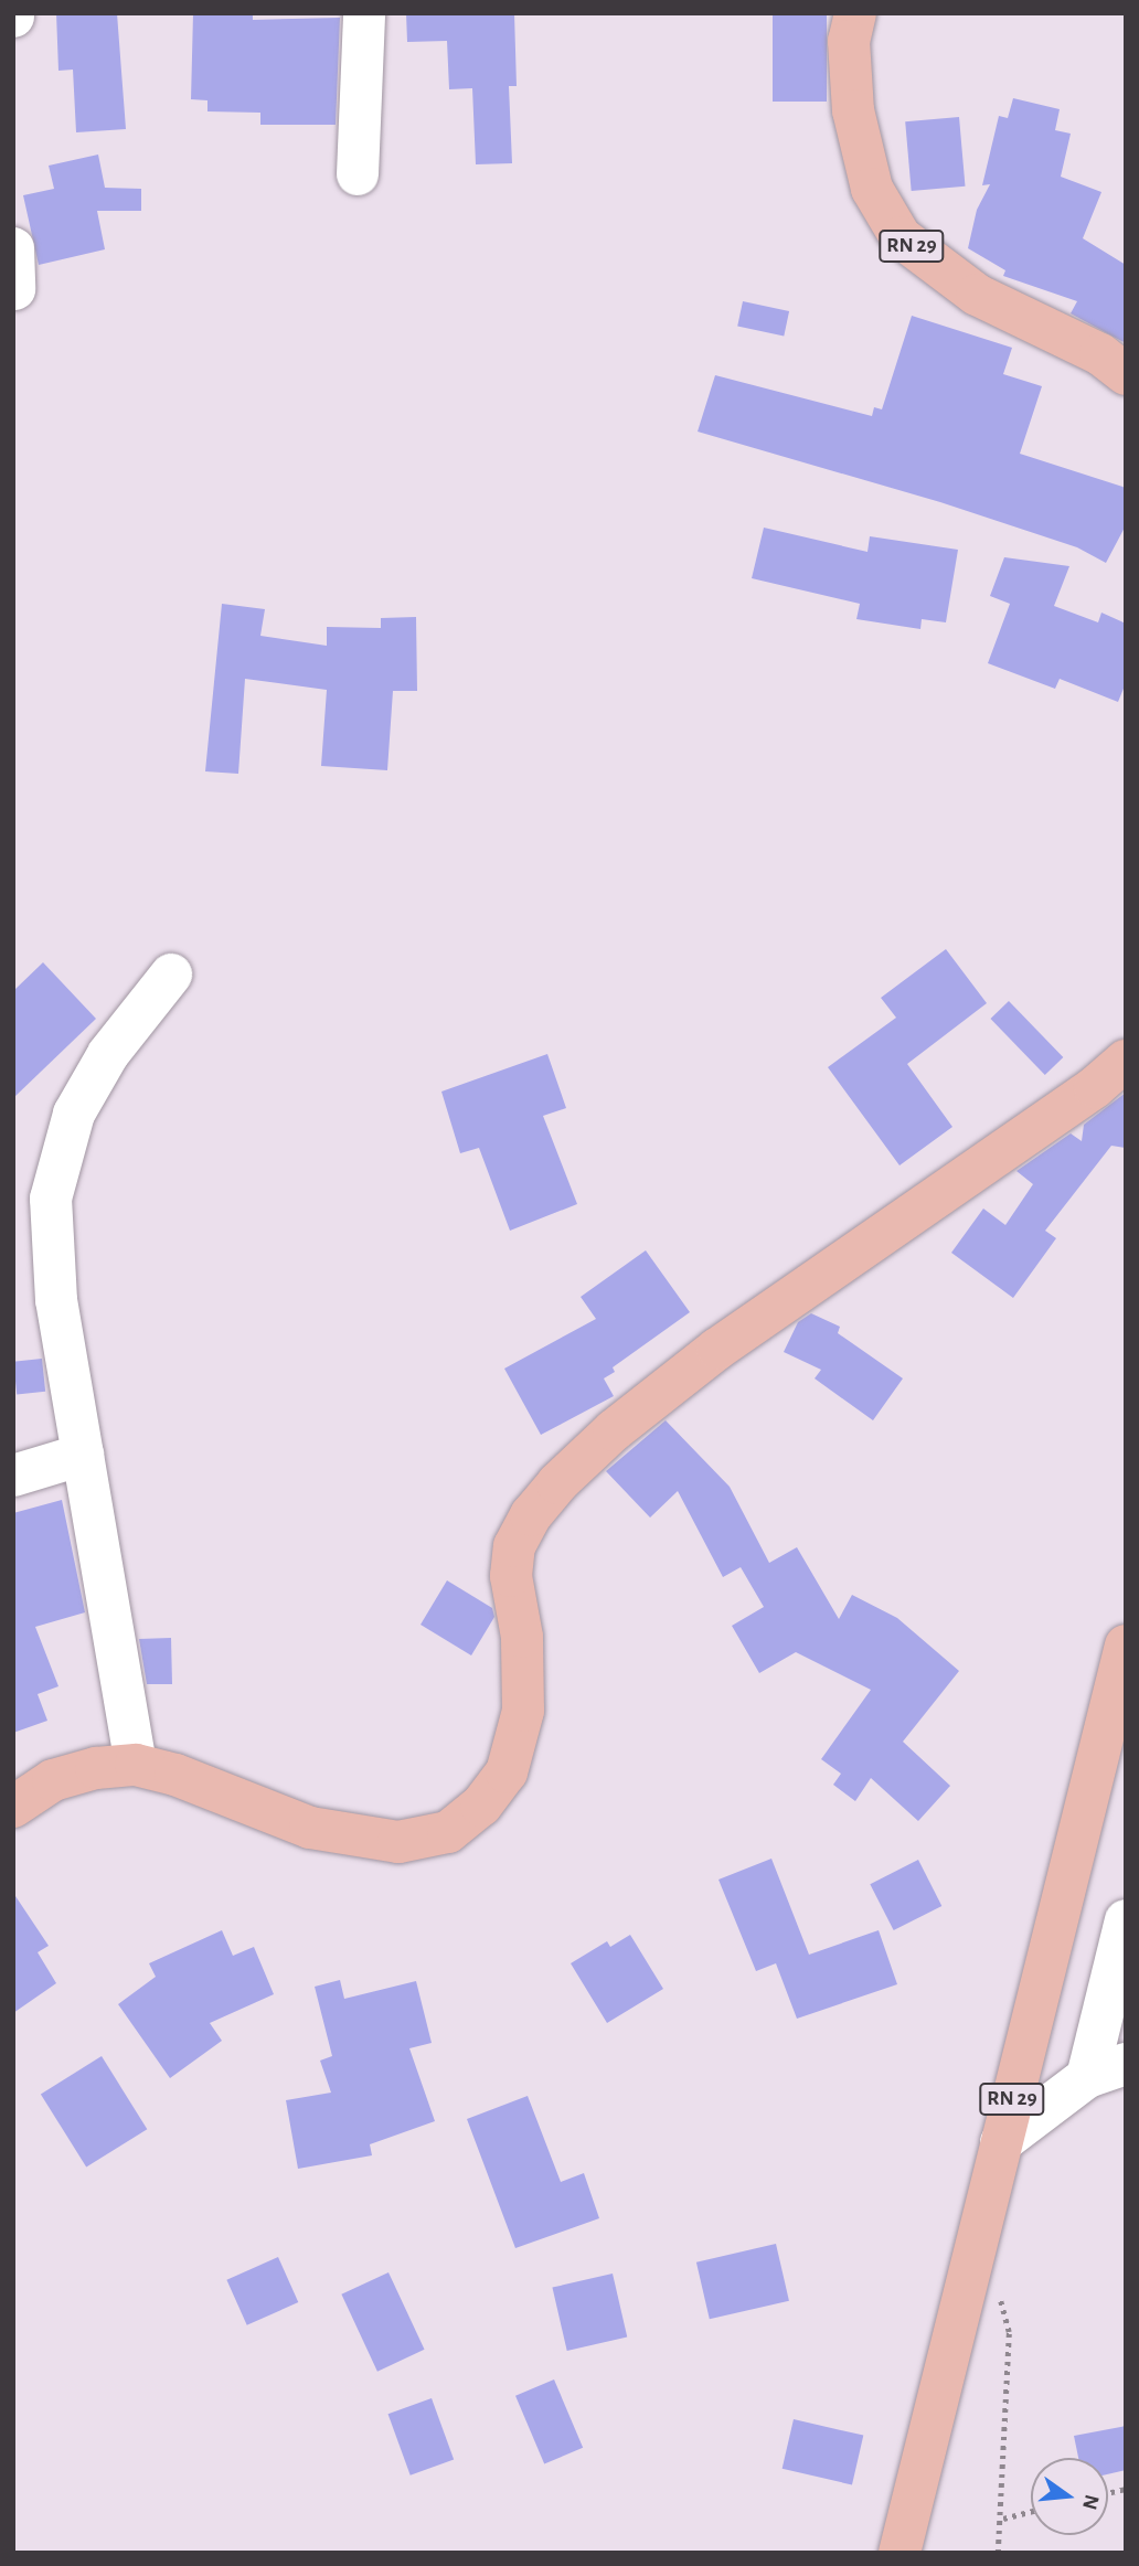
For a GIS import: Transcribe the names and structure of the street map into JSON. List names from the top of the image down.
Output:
{
  "streets": {
    "main road": ["RN 29"]
  },
  "north": "right"
}
